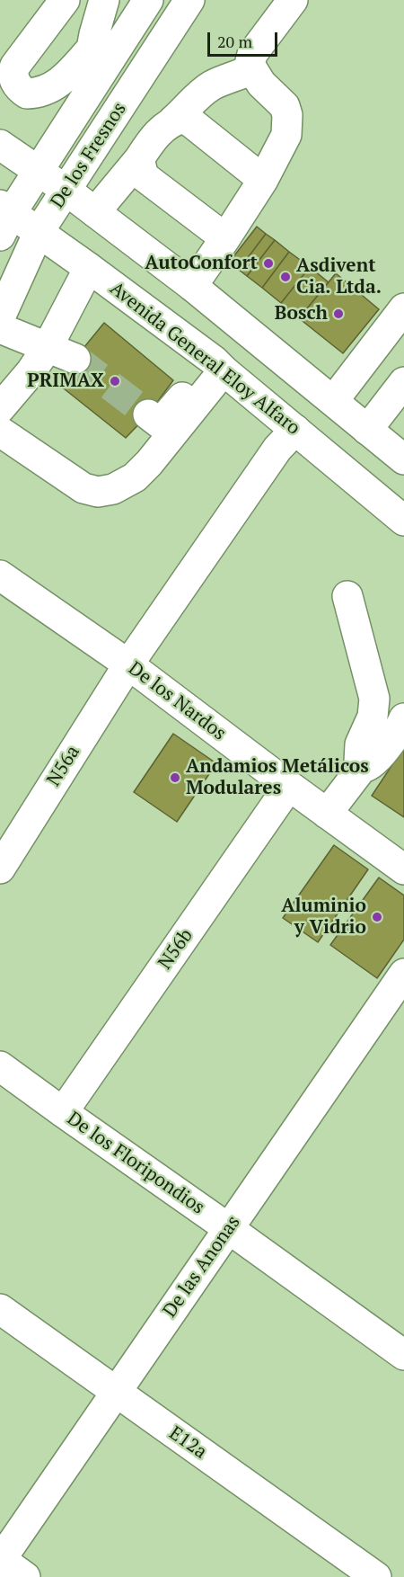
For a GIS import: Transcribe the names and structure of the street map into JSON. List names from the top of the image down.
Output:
{
  "streets": {
    "street": [
      "De los Fresnos",
      "Avenida General Eloy Alfaro",
      "De los Nardos",
      "N56a",
      "N56b",
      "De los Floripondios",
      "De las Anonas",
      "E12a"
    ]
  },
  "crossings": [
    ["De los Fresnos", "Avenida General Eloy Alfaro"],
    ["Avenida General Eloy Alfaro", "N56a"],
    ["De los Nardos", "N56a"],
    ["De los Nardos", "N56b"],
    ["N56b", "De los Floripondios"],
    ["De los Floripondios", "De las Anonas"],
    ["De las Anonas", "E12a"]
  ],
  "places": [
    "AutoConfort",
    "Asdivent Cia. Ltda.",
    "Bosch",
    "PRIMAX",
    "Andamios Metálicos Modulares",
    "Aluminio y Vidrio"
  ],
  "scale_bar": "20 m"
}
